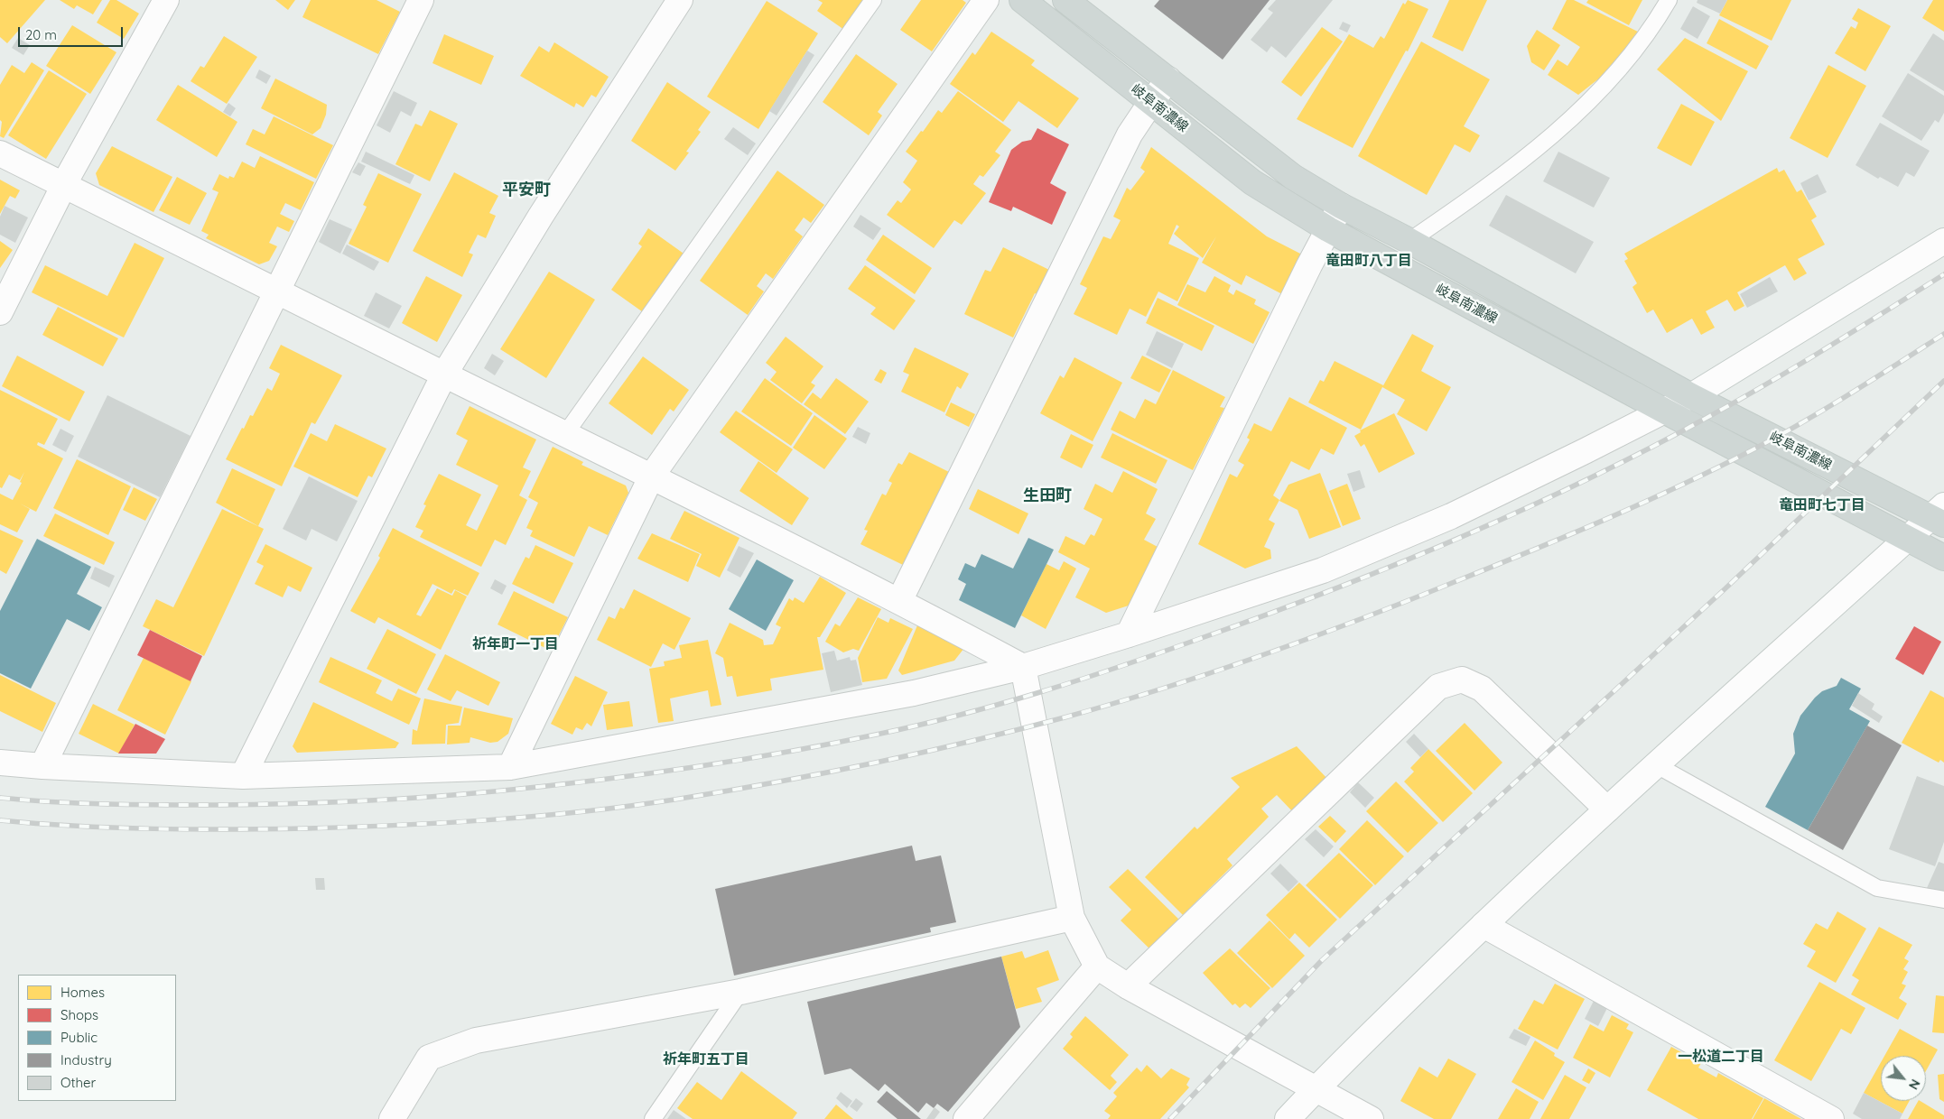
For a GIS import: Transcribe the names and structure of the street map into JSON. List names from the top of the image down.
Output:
{
  "streets": {
    "main road": ["岐阜南濃線"]
  },
  "districts": [
    "平安町",
    "竜田町八丁目",
    "生田町",
    "竜田町七丁目",
    "祈年町一丁目",
    "一松道二丁目",
    "祈年町五丁目"
  ],
  "legend": [
    "Homes",
    "Shops",
    "Public",
    "Industry",
    "Other"
  ],
  "scale_bar": "20 m",
  "north": "bottom right"
}
